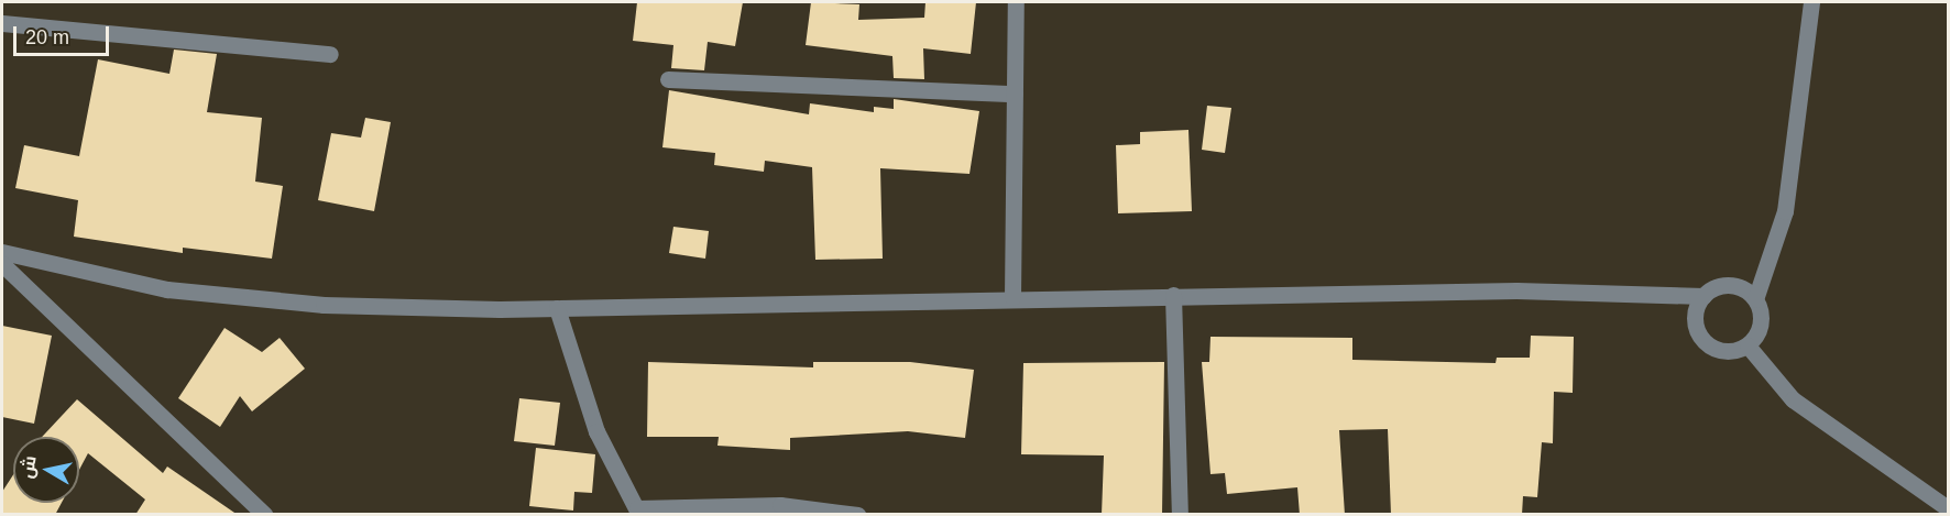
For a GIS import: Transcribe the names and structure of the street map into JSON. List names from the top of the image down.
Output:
{
  "scale_bar": "20 m",
  "north": "left"
}
